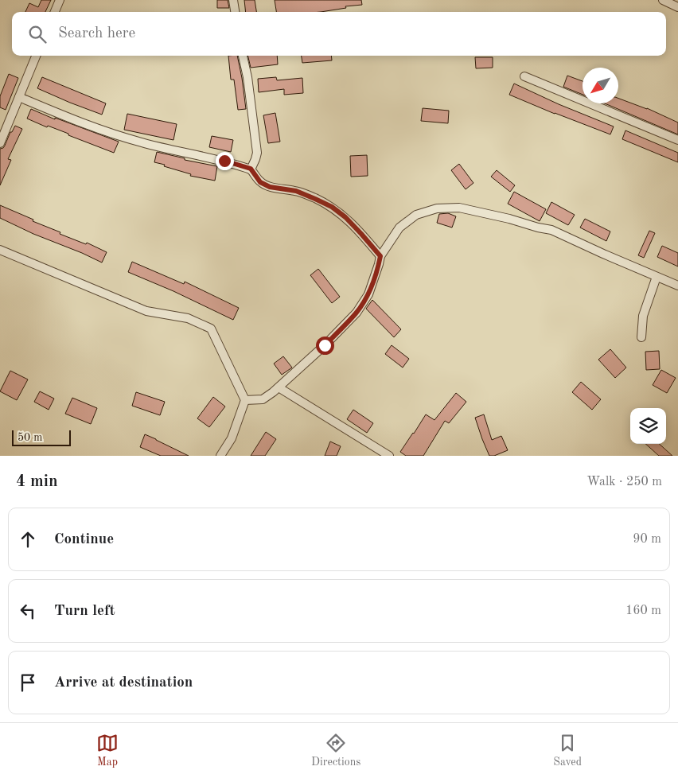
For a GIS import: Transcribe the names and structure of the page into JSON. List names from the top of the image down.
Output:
{
  "scale_bar": "50 m",
  "north": "bottom left",
  "page": {
    "search": "Search here",
    "scale": "50 m",
    "heading": ["4 min", "Walk · 250 m"],
    "list": [
      ["Continue", "90 m"],
      ["Turn left", "160 m"],
      "Arrive at destination"
    ],
    "nav": ["Map", "Directions", "Saved"]
  }
}
